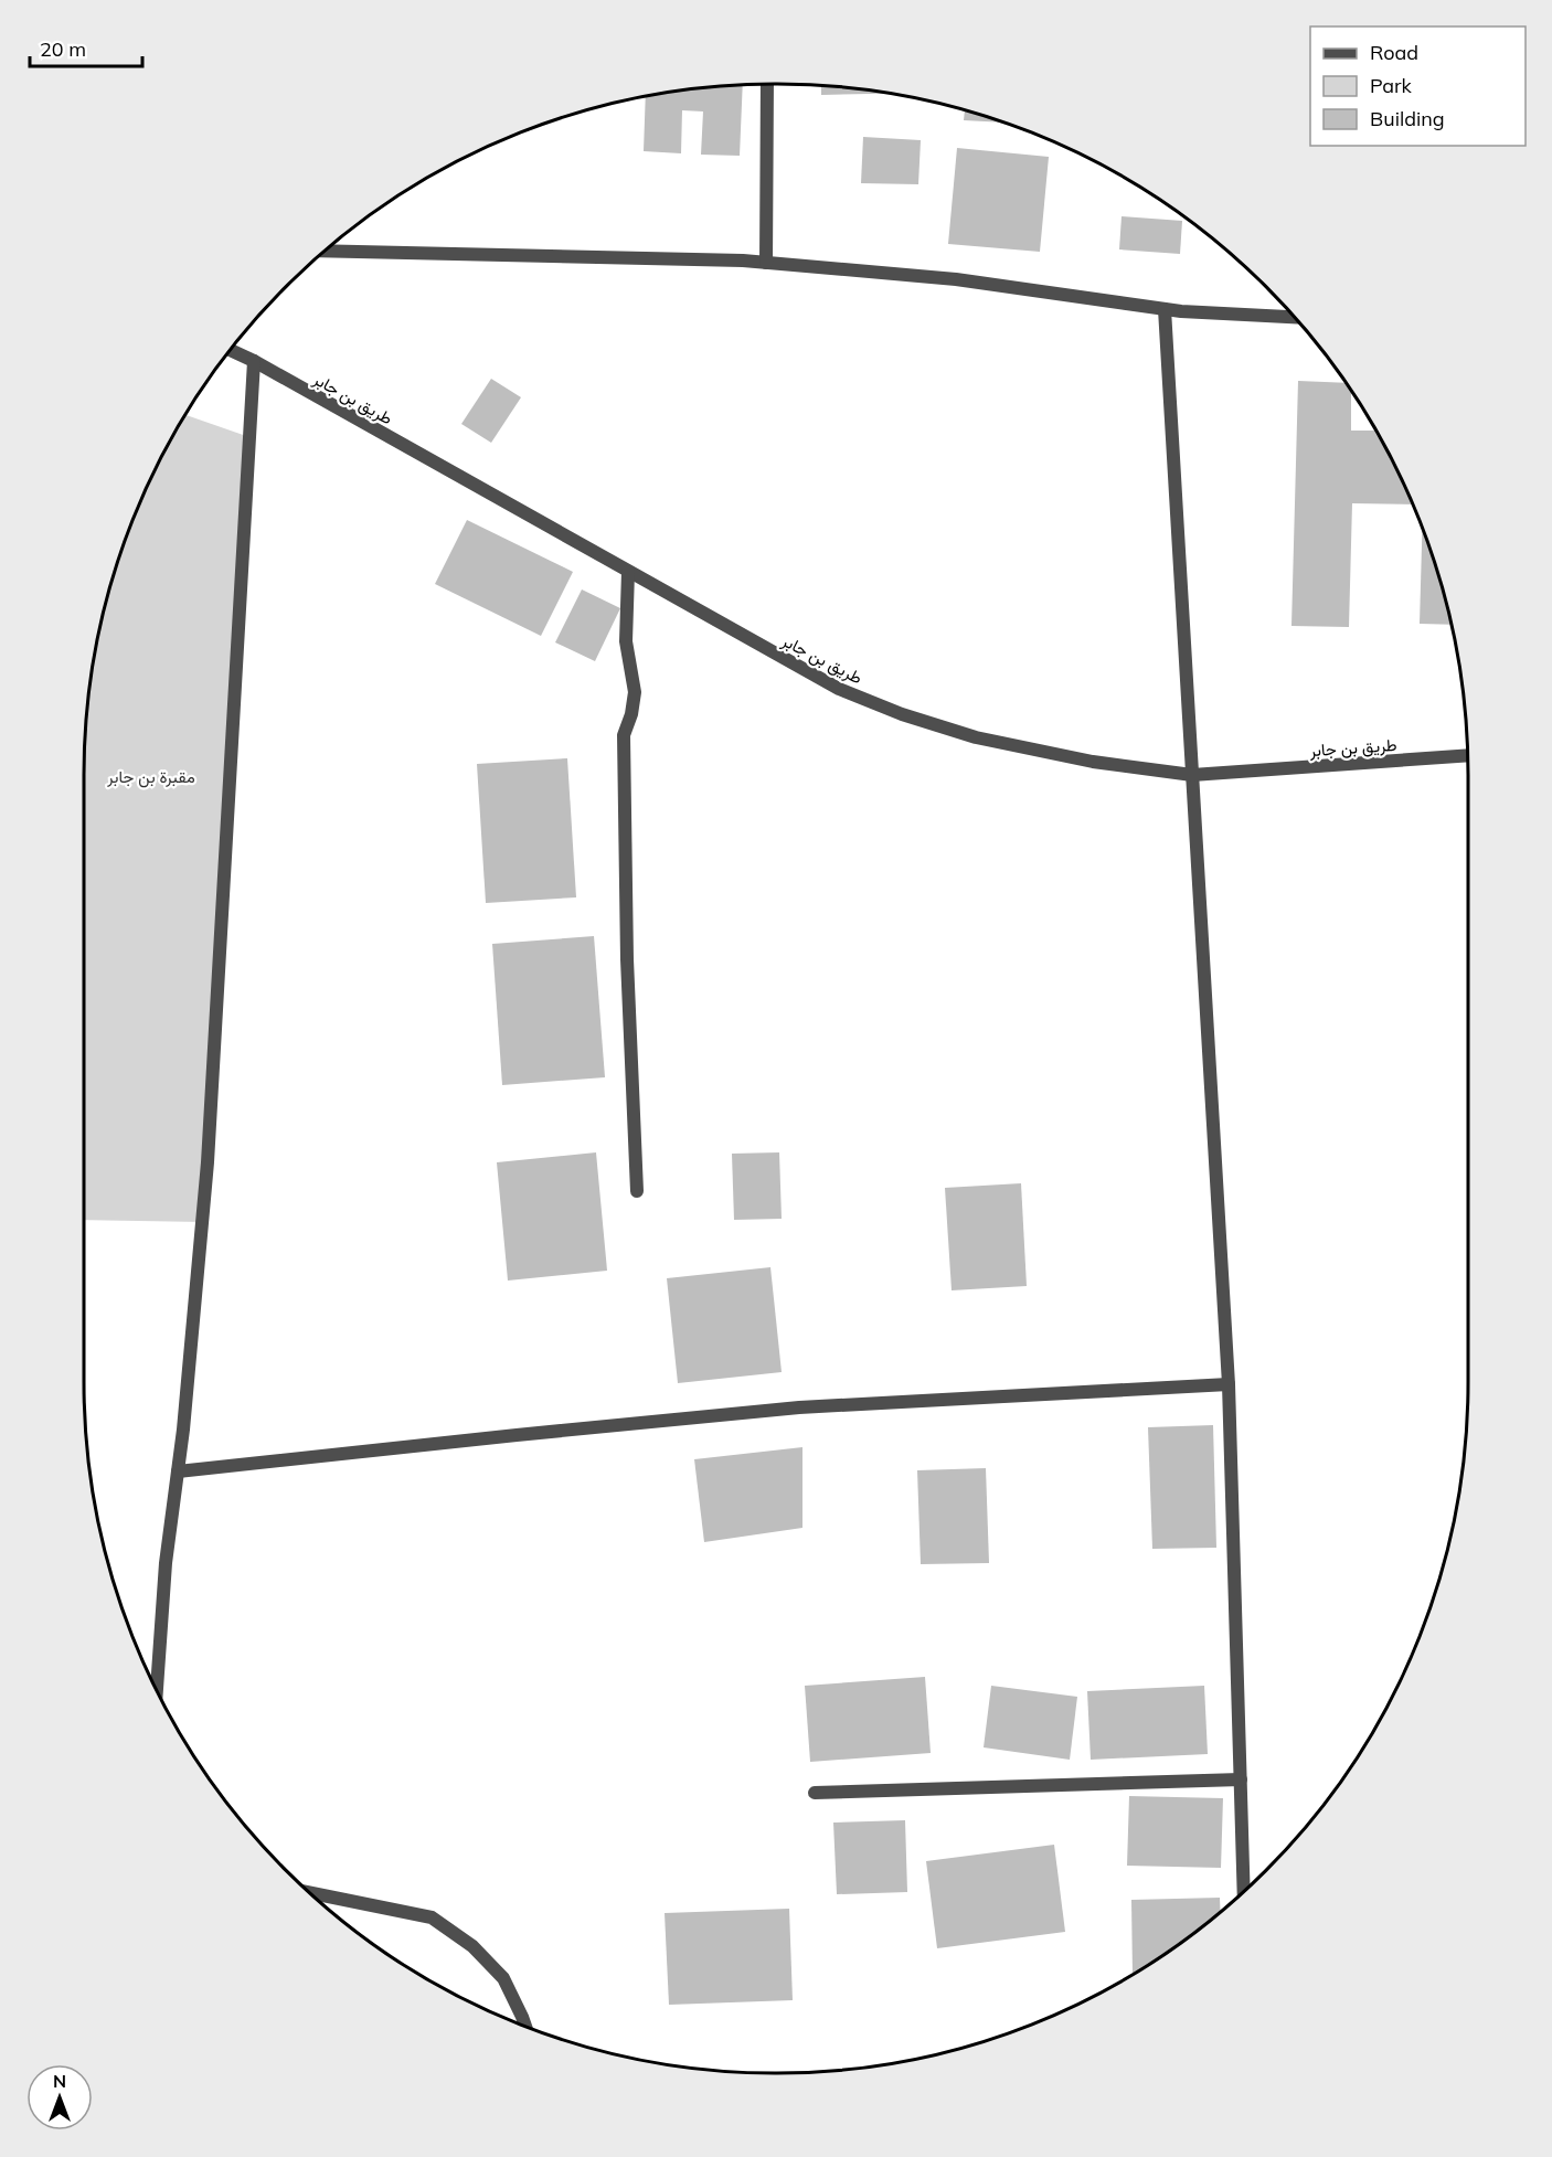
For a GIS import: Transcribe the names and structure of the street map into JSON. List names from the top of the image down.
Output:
{
  "streets": {
    "street": ["طريق بن جابر"]
  },
  "parks": ["مقبرة بن جابر"],
  "legend": ["Road", "Park", "Building"],
  "scale_bar": "20 m",
  "north": "top"
}
